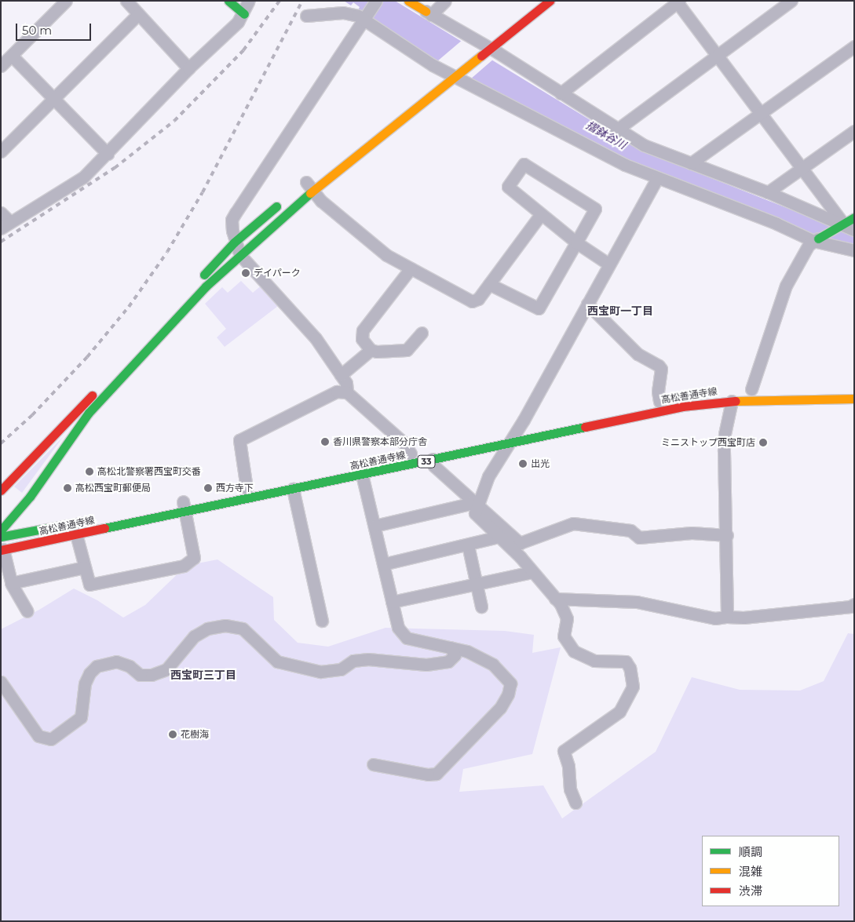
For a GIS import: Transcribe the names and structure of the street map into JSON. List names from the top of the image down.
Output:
{
  "streets": {
    "main road": ["高松善通寺線", "33"]
  },
  "districts": ["西宝町一丁目", "西宝町三丁目"],
  "water": ["摺鉢谷川"],
  "places": [
    "デイパーク",
    "香川県警察本部分庁舎",
    "ミニストップ西宝町店",
    "出光",
    "高松北警察署西宝町交番",
    "高松西宝町郵便局",
    "西方寺下",
    "花樹海"
  ],
  "legend": ["順調", "混雑", "渋滞"],
  "scale_bar": "50 m"
}
